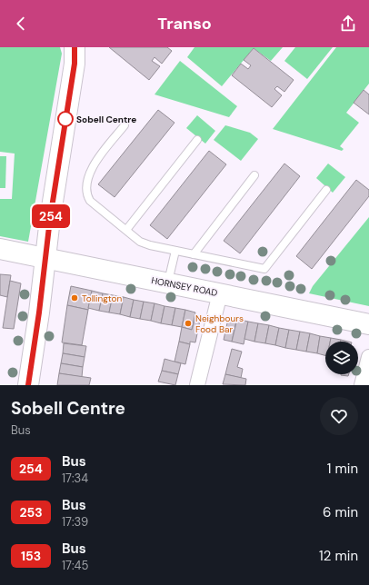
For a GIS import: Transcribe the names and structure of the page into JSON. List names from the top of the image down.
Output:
{
  "streets": {
    "main road": ["HORNSEY ROAD"]
  },
  "places": ["Sobell Centre", "Tollington", "Neighbours Food Bar"],
  "lines": ["bus line 254"],
  "page": {
    "header": "Transo",
    "on_map": "254",
    "heading": ["Sobell Centre", "Bus"],
    "list": [
      {
        "mark": "254",
        "name": "Bus",
        "note": "17:34",
        "value": "1 min"
      },
      {
        "mark": "253",
        "name": "Bus",
        "note": "17:39",
        "value": "6 min"
      },
      {
        "mark": "153",
        "name": "Bus",
        "note": "17:45",
        "value": "12 min"
      }
    ]
  }
}
